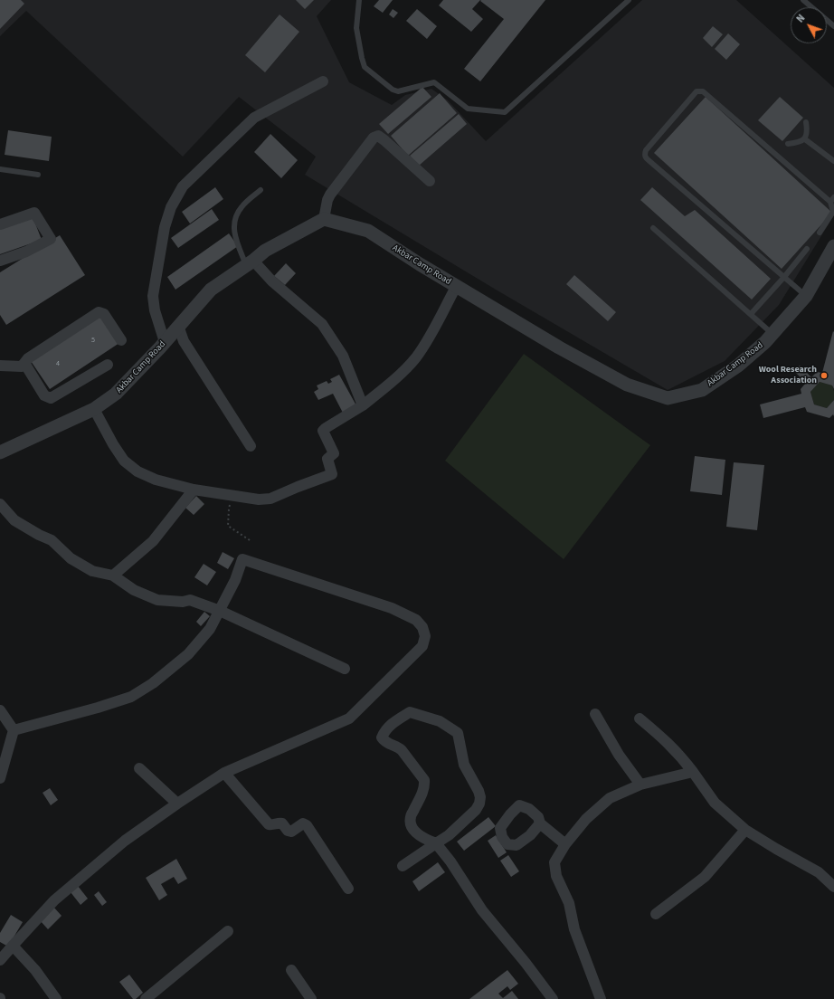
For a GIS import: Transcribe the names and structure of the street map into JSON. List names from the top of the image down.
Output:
{
  "streets": {
    "street": ["Akbar Camp Road"]
  },
  "places": ["Wool Research Association"],
  "house_numbers": ["5", "4"],
  "north": "top left"
}
